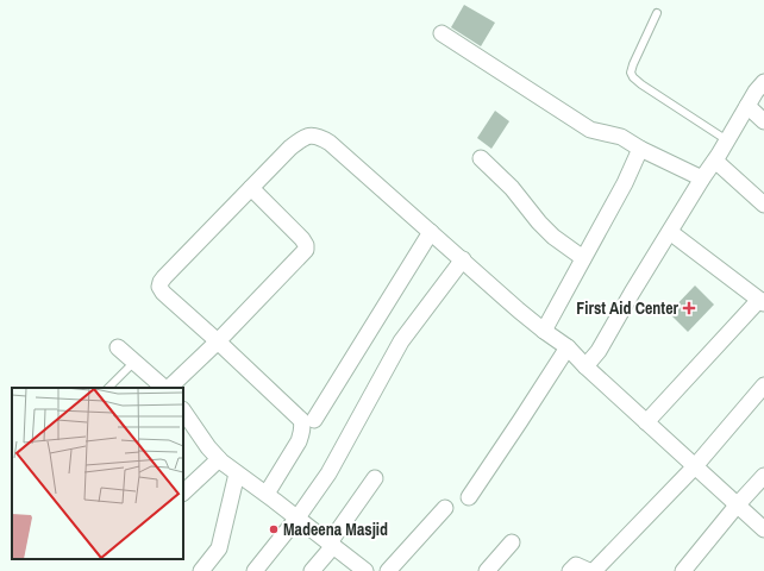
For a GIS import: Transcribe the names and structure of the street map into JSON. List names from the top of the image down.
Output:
{
  "places": {
    "health": ["First Aid Center"],
    "other": ["Madeena Masjid"]
  }
}
